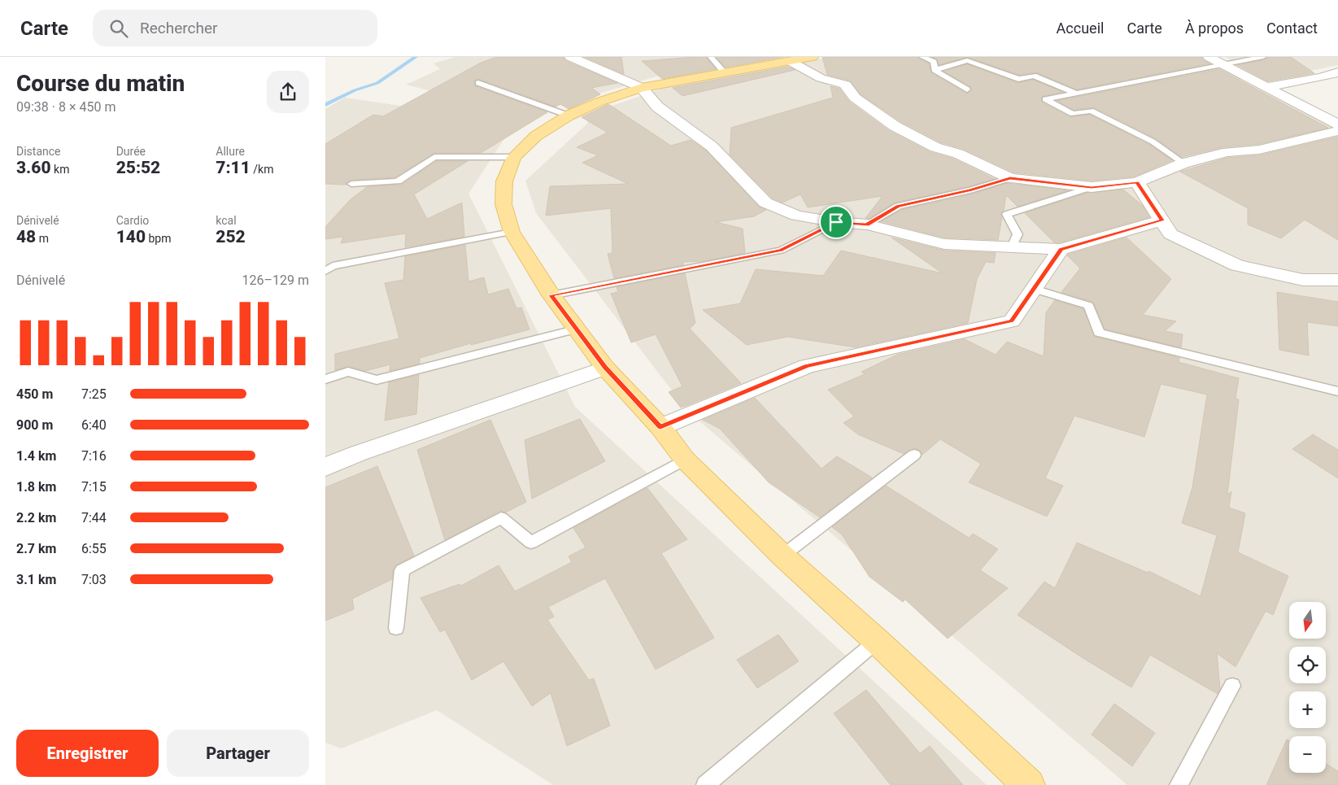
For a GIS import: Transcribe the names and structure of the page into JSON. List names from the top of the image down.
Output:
{
  "north": "bottom",
  "page": {
    "header": "Carte",
    "search": "Rechercher",
    "nav": [
      "Accueil",
      "Carte",
      "À propos",
      "Contact"
    ],
    "heading": ["Course du matin", "09:38 · 8 × 450 m"],
    "stats": [
      ["Distance", "3.60 km"],
      ["Durée", "25:52"],
      ["Allure", "7:11 /km"],
      ["Dénivelé", "48 m"],
      ["Cardio", "140 bpm"],
      ["kcal", "252"]
    ],
    "chart": ["Dénivelé", "126–129 m"],
    "list": [
      {
        "name": "450 m",
        "note": "7:25"
      },
      {
        "name": "900 m",
        "note": "6:40"
      },
      {
        "name": "1.4 km",
        "note": "7:16"
      },
      {
        "name": "1.8 km",
        "note": "7:15"
      },
      {
        "name": "2.2 km",
        "note": "7:44"
      },
      {
        "name": "2.7 km",
        "note": "6:55"
      },
      {
        "name": "3.1 km",
        "note": "7:03"
      }
    ],
    "map_buttons": ["+", "−"],
    "buttons": ["Enregistrer", "Partager"]
  }
}
